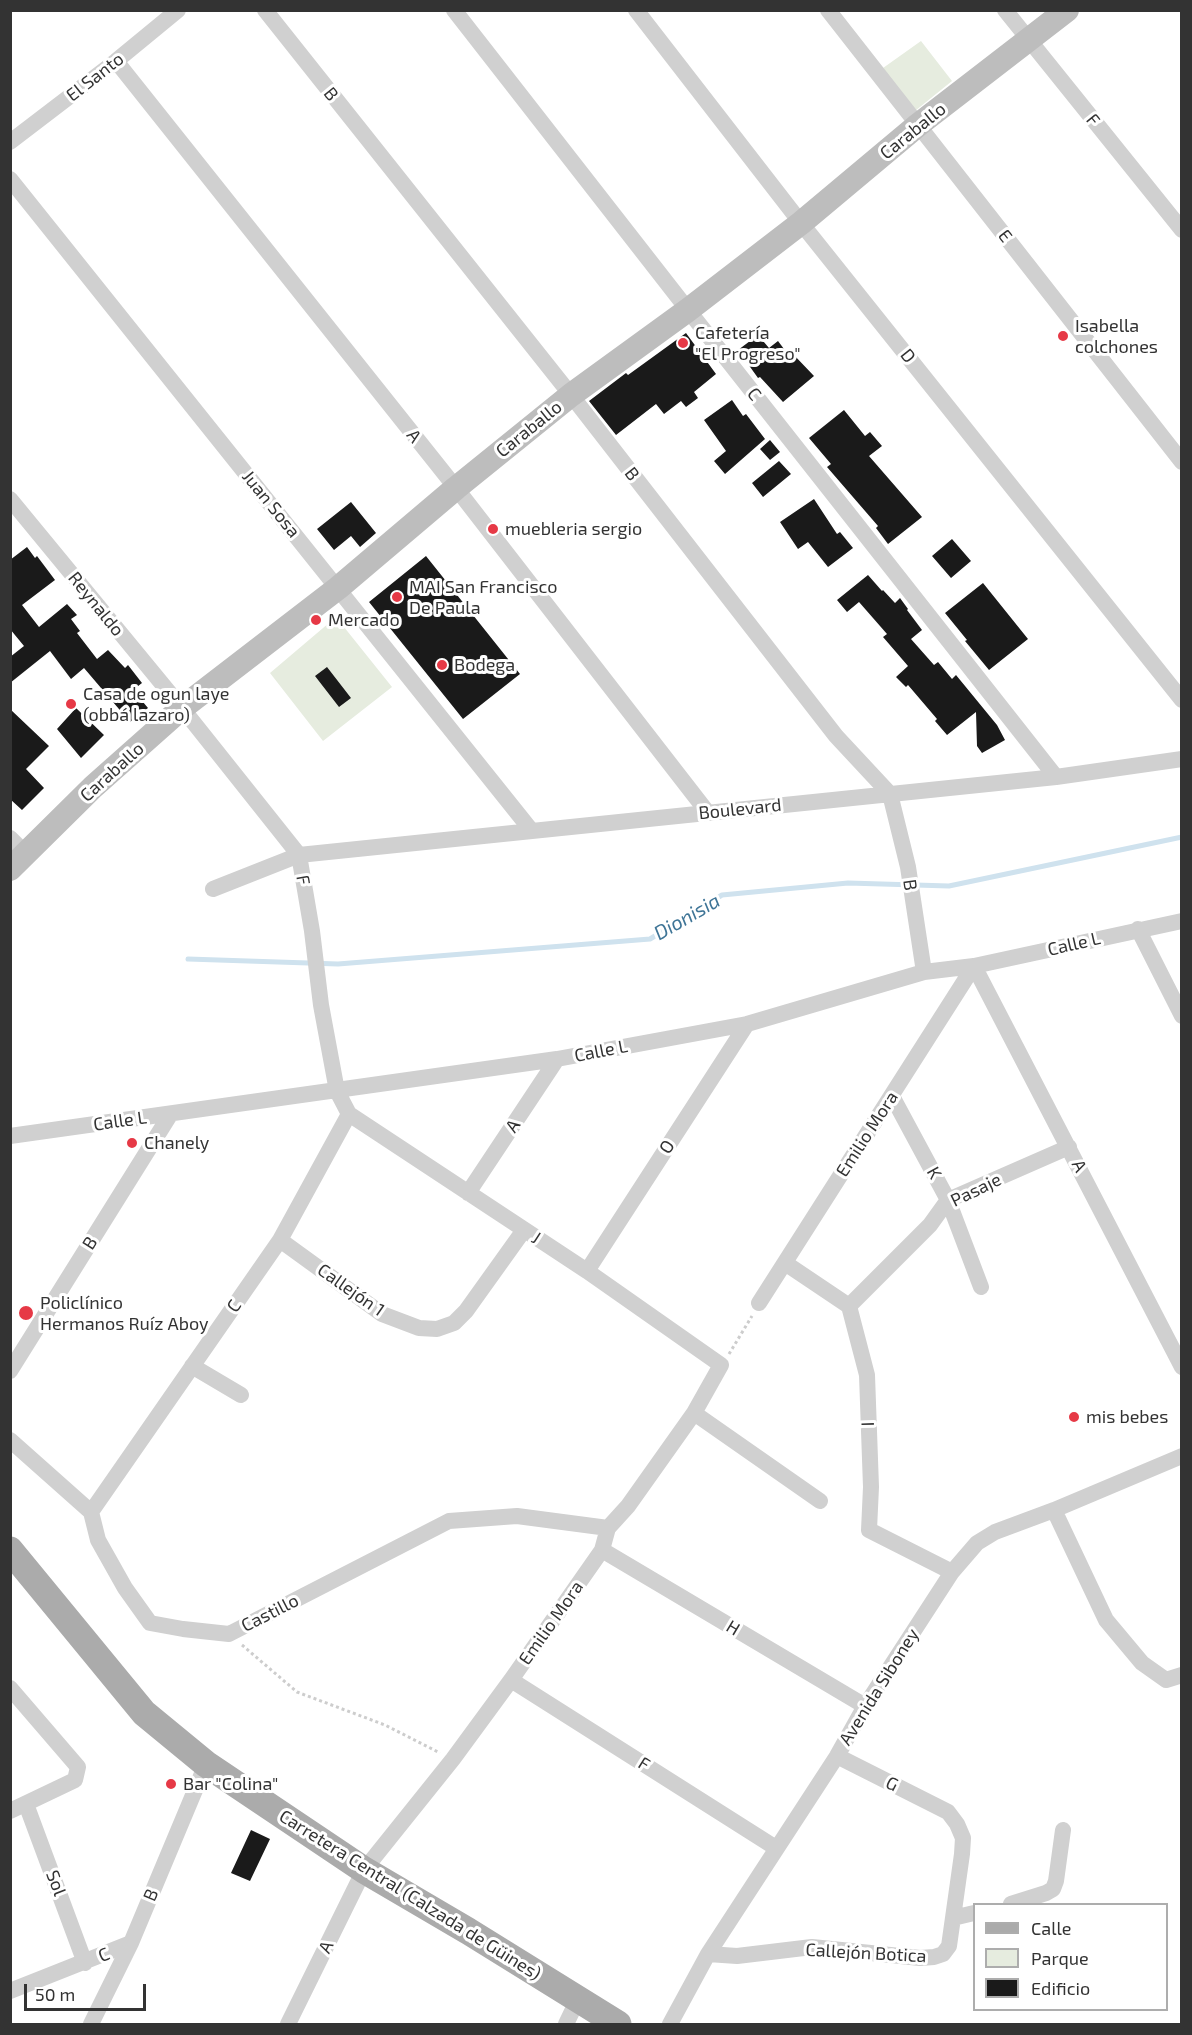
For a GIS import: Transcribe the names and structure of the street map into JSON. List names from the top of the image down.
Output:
{
  "streets": {
    "main road": ["Carretera Central (Calzada de Güines)"],
    "street": [
      "El Santo",
      "B",
      "F",
      "Caraballo",
      "E",
      "D",
      "C",
      "A",
      "Juan Sosa",
      "Reynaldo",
      "Boulevard",
      "Calle L",
      "Emilio Mora",
      "O",
      "K",
      "Pasaje",
      "J",
      "Callejón 1",
      "I",
      "Castillo",
      "H",
      "Avenida Siboney",
      "G",
      "Sol",
      "Callejón Botica"
    ]
  },
  "crossings": [
    ["El Santo", "A"],
    ["B", "Caraballo"],
    ["B", "C"],
    ["B", "Boulevard"],
    ["B", "Calle L"],
    ["B", "Carretera Central (Calzada de Güines)"],
    ["F", "Caraballo"],
    ["F", "Reynaldo"],
    ["F", "Boulevard"],
    ["F", "Calle L"],
    ["F", "Emilio Mora"],
    ["F", "Avenida Siboney"],
    ["Caraballo", "E"],
    ["Caraballo", "D"],
    ["Caraballo", "C"],
    ["Caraballo", "A"],
    ["Caraballo", "Juan Sosa"],
    ["Caraballo", "Reynaldo"],
    ["C", "Boulevard"],
    ["C", "J"],
    ["C", "Callejón 1"],
    ["C", "Castillo"],
    ["C", "Sol"],
    ["A", "Boulevard"],
    ["A", "Calle L"],
    ["A", "Emilio Mora"],
    ["A", "Pasaje"],
    ["A", "J"],
    ["A", "Carretera Central (Calzada de Güines)"],
    ["Juan Sosa", "Boulevard"],
    ["Calle L", "Emilio Mora"],
    ["Calle L", "O"],
    ["Emilio Mora", "K"],
    ["Emilio Mora", "J"],
    ["Emilio Mora", "Castillo"],
    ["Emilio Mora", "H"],
    ["Emilio Mora", "Carretera Central (Calzada de Güines)"],
    ["O", "J"],
    ["K", "Pasaje"],
    ["Pasaje", "I"],
    ["J", "Callejón 1"],
    ["I", "Avenida Siboney"],
    ["H", "Avenida Siboney"],
    ["Avenida Siboney", "G"],
    ["Avenida Siboney", "Callejón Botica"],
    ["G", "Callejón Botica"]
  ],
  "water": ["Dionisia"],
  "places": [
    "Isabella colchones",
    "Cafetería \"El Progreso\"",
    "muebleria sergio",
    "MAI San Francisco De Paula",
    "Mercado",
    "Bodega",
    "Casa de ogun laye (obbá lazaro)",
    "Chanely",
    "Policlínico Hermanos Ruíz Aboy",
    "mis bebes",
    "Bar \"Colina\""
  ],
  "legend": ["Calle", "Parque", "Edificio"],
  "scale_bar": "50 m"
}
